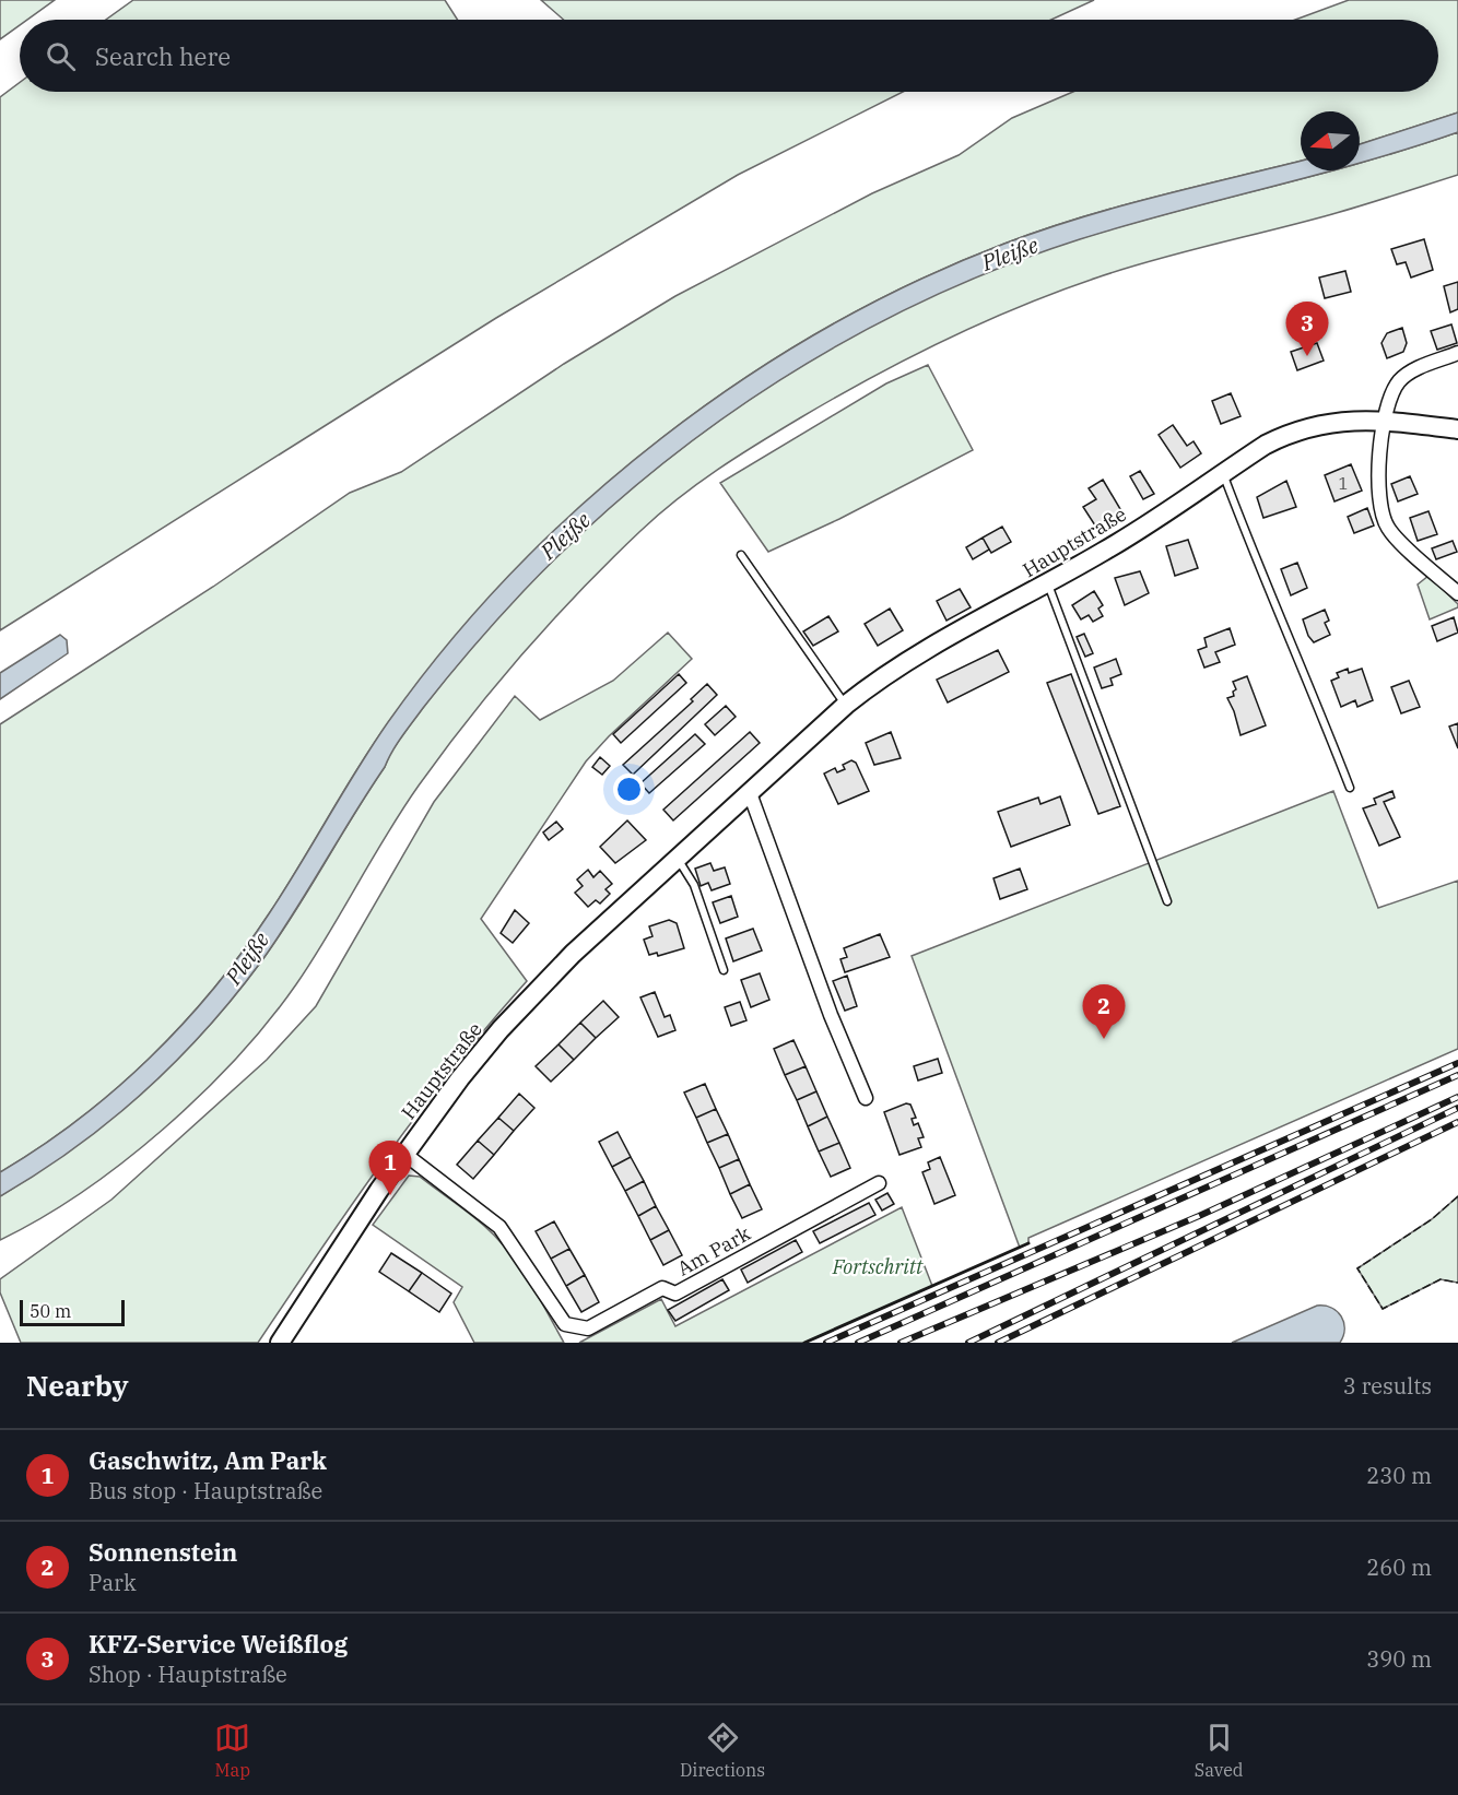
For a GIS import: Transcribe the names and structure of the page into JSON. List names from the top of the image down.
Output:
{
  "streets": {
    "main road": ["Hauptstraße"],
    "street": ["Am Park"]
  },
  "crossings": [
    ["Hauptstraße", "Am Park"]
  ],
  "water": ["Pleiße"],
  "parks": ["Fortschritt"],
  "house_numbers": ["1"],
  "scale_bar": "50 m",
  "north": "left",
  "page": {
    "search": "Search here",
    "pins": ["3", "2", "1"],
    "scale": "50 m",
    "heading": ["Nearby", "3 results"],
    "list": [
      {
        "mark": "1",
        "name": "Gaschwitz, Am Park",
        "note": "Bus stop · Hauptstraße",
        "value": "230 m"
      },
      {
        "mark": "2",
        "name": "Sonnenstein",
        "note": "Park",
        "value": "260 m"
      },
      {
        "mark": "3",
        "name": "KFZ-Service Weißflog",
        "note": "Shop · Hauptstraße",
        "value": "390 m"
      }
    ],
    "nav": ["Map", "Directions", "Saved"]
  }
}
